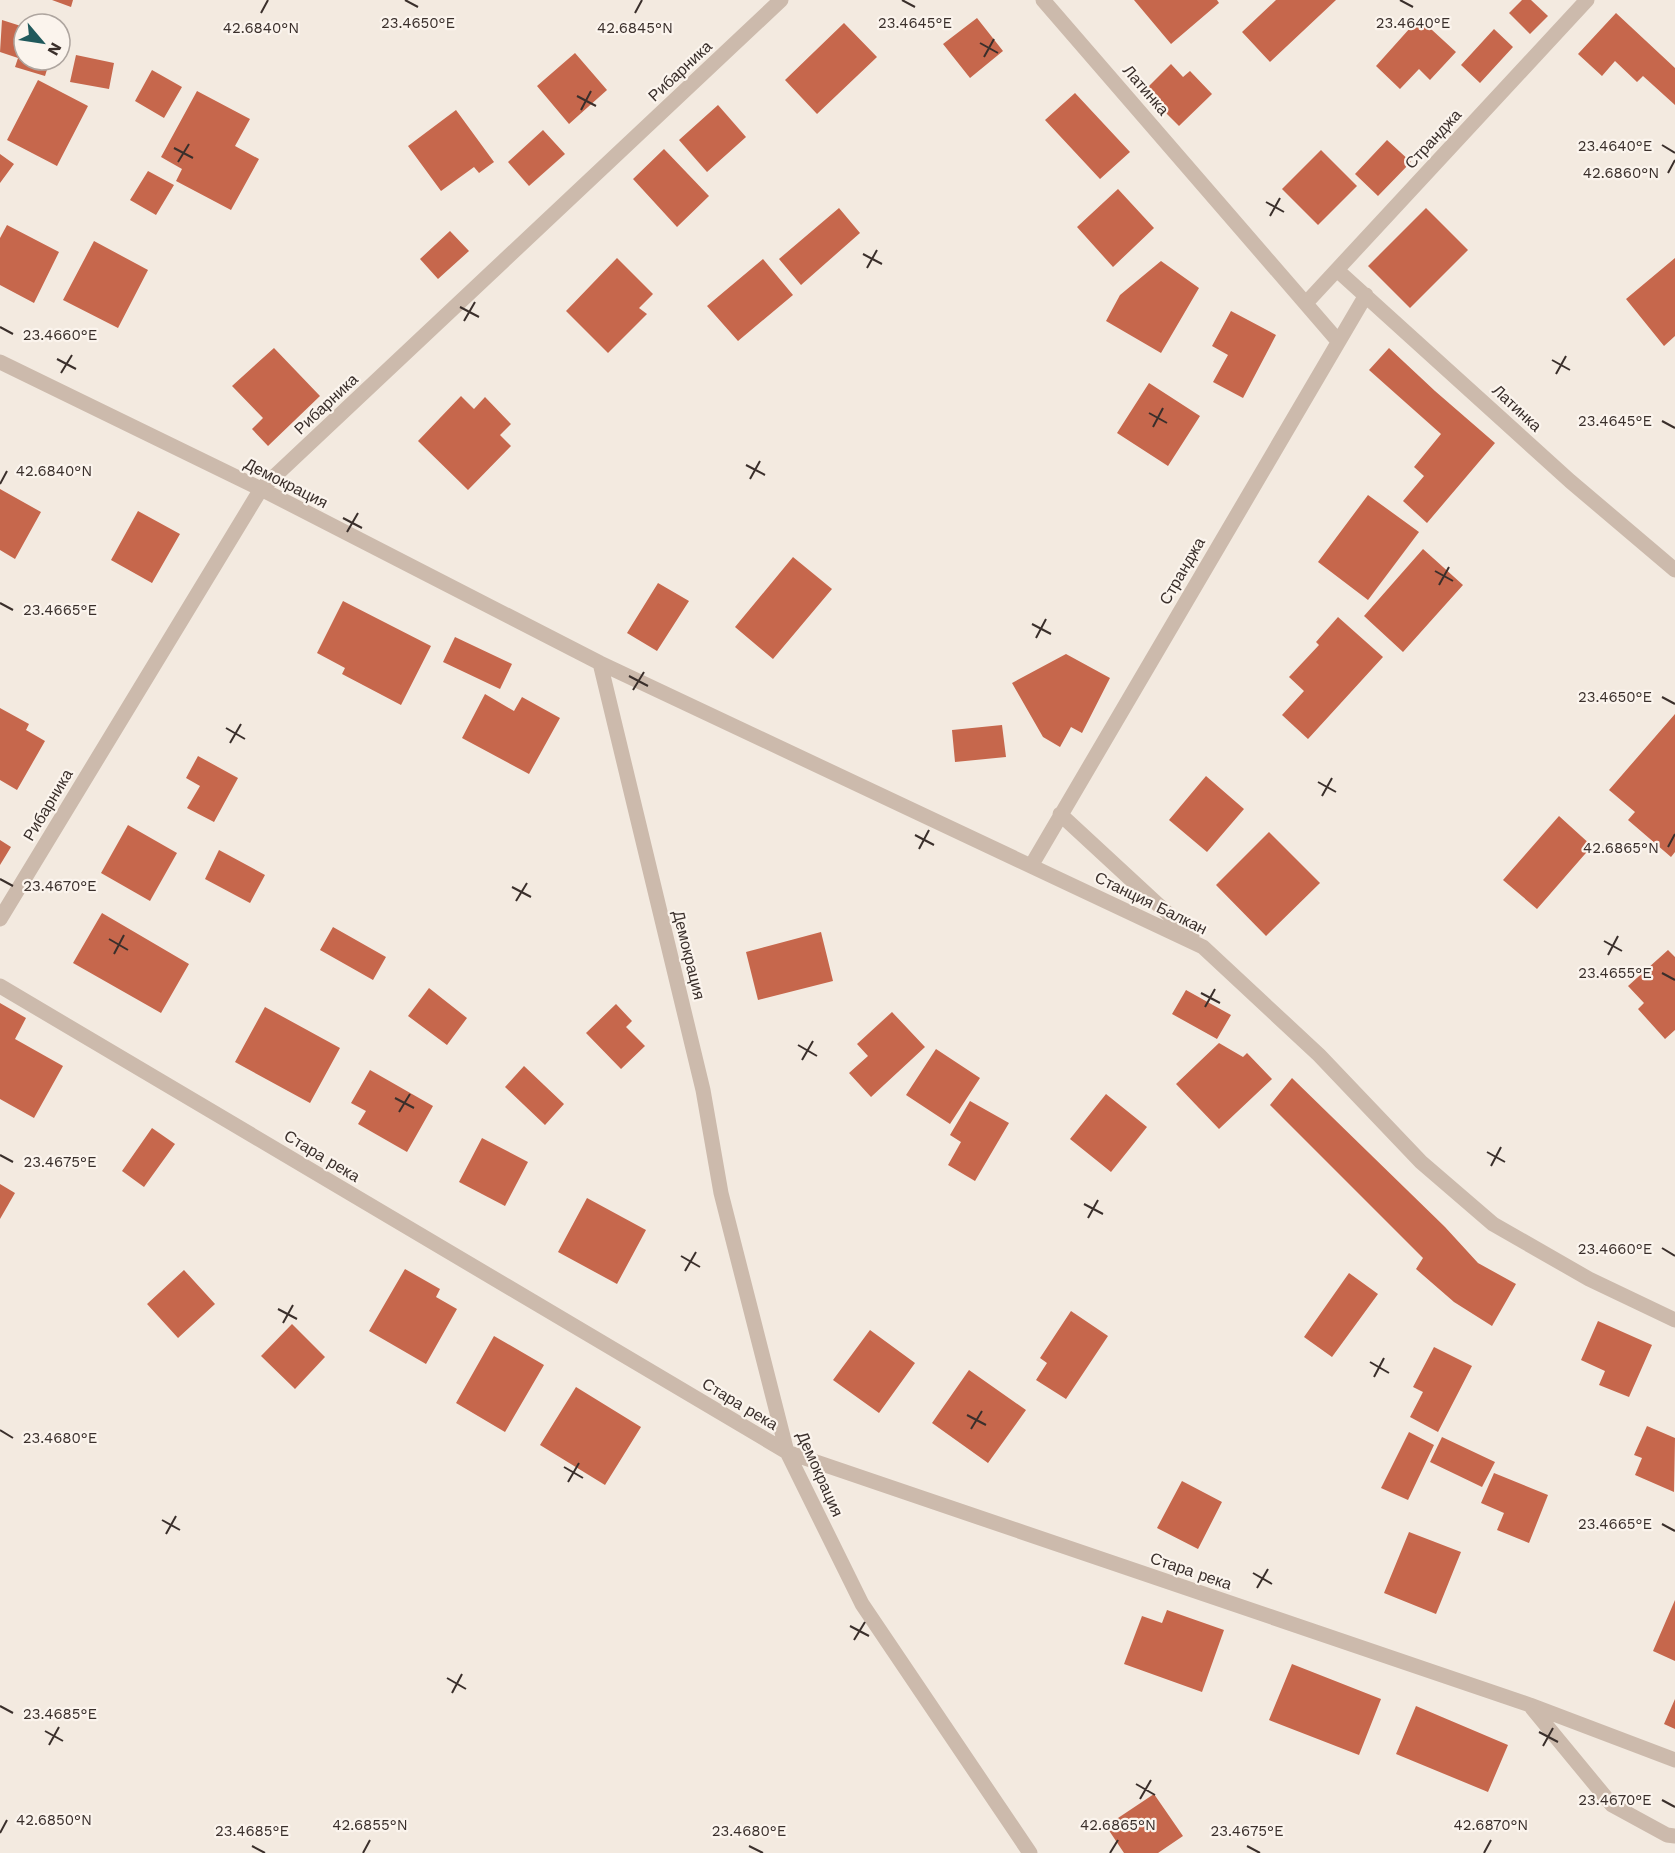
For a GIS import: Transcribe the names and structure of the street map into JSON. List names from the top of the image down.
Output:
{
  "streets": {
    "street": [
      "Рибарника",
      "Латинка",
      "Странджа",
      "Демокрация",
      "Станция Балкан",
      "Стара река"
    ]
  },
  "crossings": [
    ["Рибарника", "Демокрация"],
    ["Латинка", "Странджа"],
    ["Странджа", "Станция Балкан"],
    ["Демокрация", "Станция Балкан"],
    ["Демокрация", "Стара река"]
  ],
  "north": "bottom right",
  "coordinates": [
    "23.4650°E",
    "23.4645°E",
    "23.4640°E",
    "42.6840°N",
    "42.6845°N",
    "42.6860°N",
    "23.4660°E",
    "23.4665°E",
    "42.6865°N",
    "23.4670°E",
    "23.4655°E",
    "23.4675°E",
    "23.4680°E",
    "23.4685°E",
    "42.6850°N",
    "42.6855°N",
    "42.6870°N"
  ]
}
